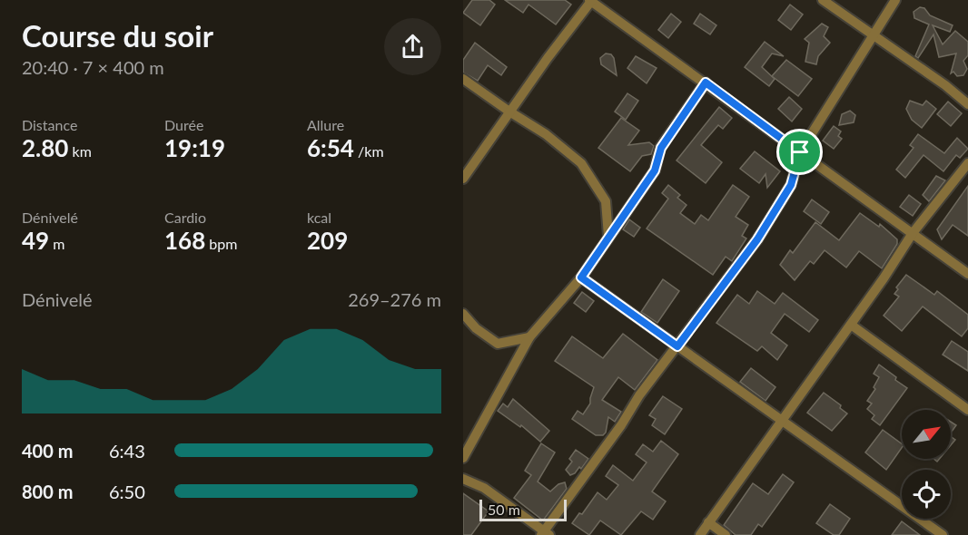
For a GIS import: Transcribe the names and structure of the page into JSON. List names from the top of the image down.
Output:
{
  "scale_bar": "50 m",
  "north": "top right",
  "page": {
    "heading": ["Course du soir", "20:40 · 7 × 400 m"],
    "stats": [
      ["Distance", "2.80 km"],
      ["Durée", "19:19"],
      ["Allure", "6:54 /km"],
      ["Dénivelé", "49 m"],
      ["Cardio", "168 bpm"],
      ["kcal", "209"]
    ],
    "chart": ["Dénivelé", "269–276 m"],
    "list": [
      {
        "name": "400 m",
        "note": "6:43"
      },
      {
        "name": "800 m",
        "note": "6:50"
      }
    ],
    "scale": "50 m"
  }
}
